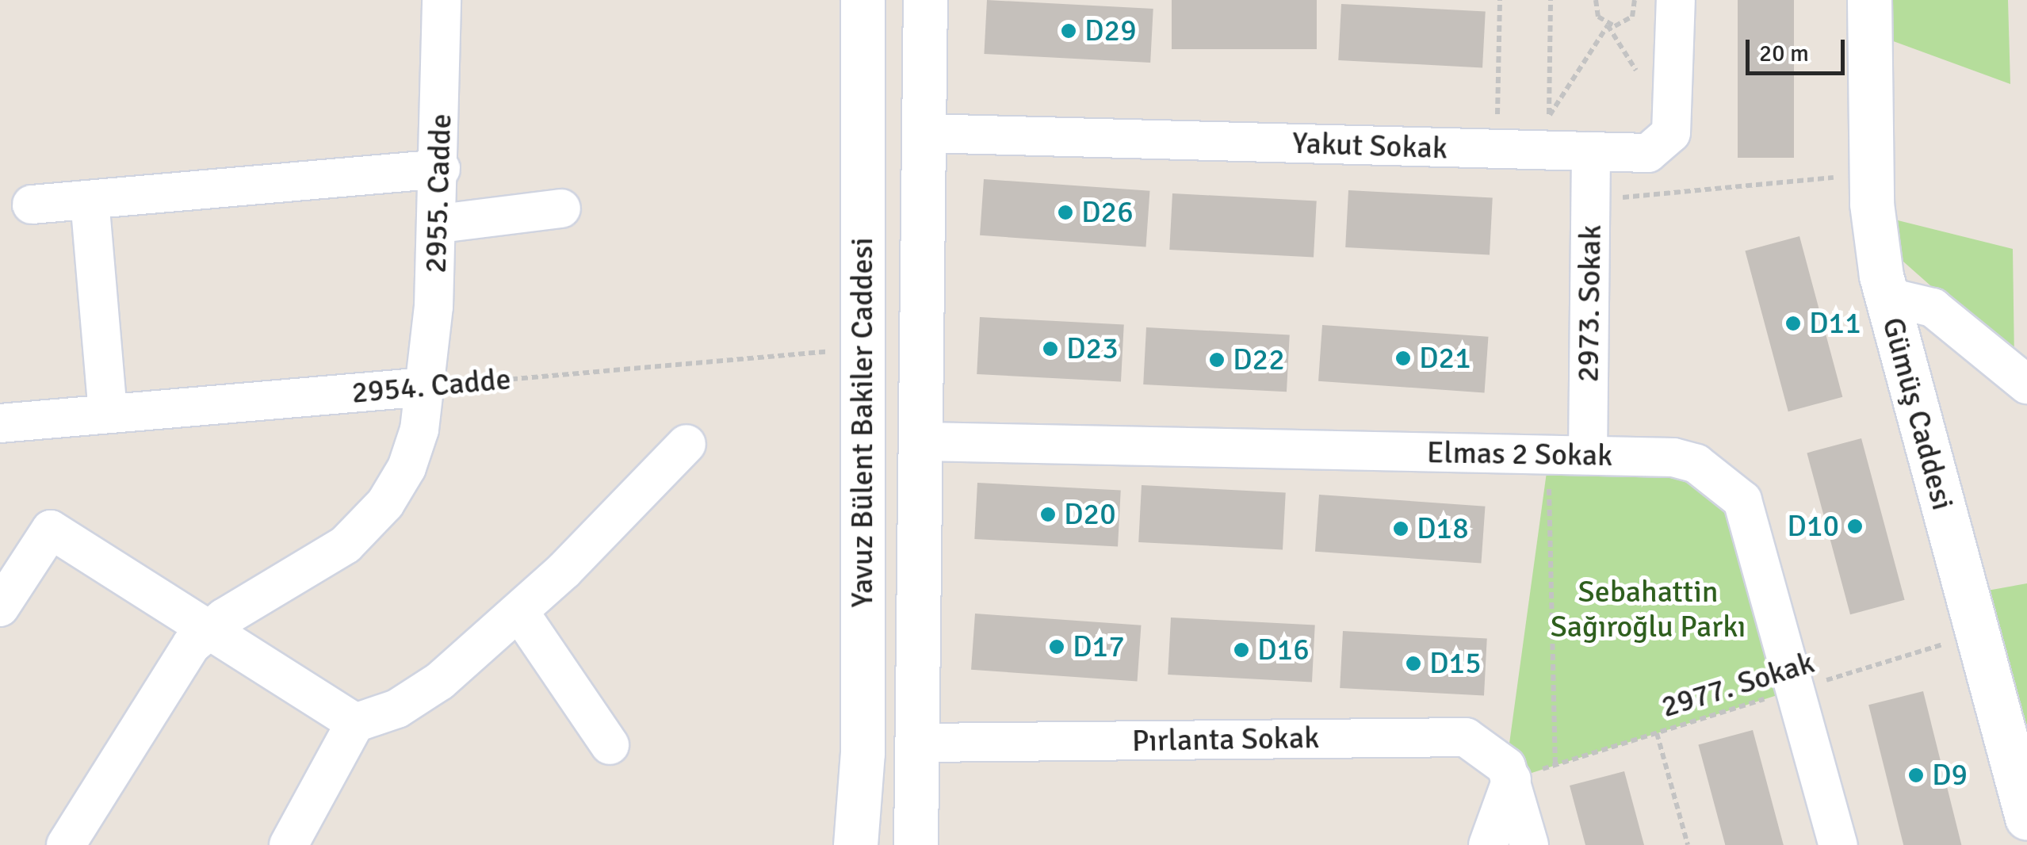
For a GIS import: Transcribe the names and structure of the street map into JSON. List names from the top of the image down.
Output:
{
  "streets": {
    "street": [
      "Yakut Sokak",
      "2955. Cadde",
      "2973. Sokak",
      "2954. Cadde",
      "Gümüş Caddesi",
      "Yavuz Bülent Bakiler Caddesi",
      "Elmas 2 Sokak",
      "Pırlanta Sokak"
    ],
    "path": ["2977. Sokak"]
  },
  "crossings": [
    ["Yakut Sokak", "2973. Sokak"],
    ["Yakut Sokak", "Yavuz Bülent Bakiler Caddesi"],
    ["2955. Cadde", "2954. Cadde"],
    ["2973. Sokak", "Elmas 2 Sokak"],
    ["2954. Cadde", "Yavuz Bülent Bakiler Caddesi"],
    ["Gümüş Caddesi", "2977. Sokak"],
    ["Yavuz Bülent Bakiler Caddesi", "Elmas 2 Sokak"],
    ["Yavuz Bülent Bakiler Caddesi", "Pırlanta Sokak"],
    ["Elmas 2 Sokak", "2977. Sokak"],
    ["2977. Sokak", "Pırlanta Sokak"]
  ],
  "parks": ["Sebahattin Sağıroğlu Parkı"],
  "places": [
    "D29",
    "D26",
    "D11",
    "D23",
    "D21",
    "D22",
    "D20",
    "D10",
    "D18",
    "D17",
    "D16",
    "D15",
    "D9"
  ],
  "scale_bar": "20 m"
}
